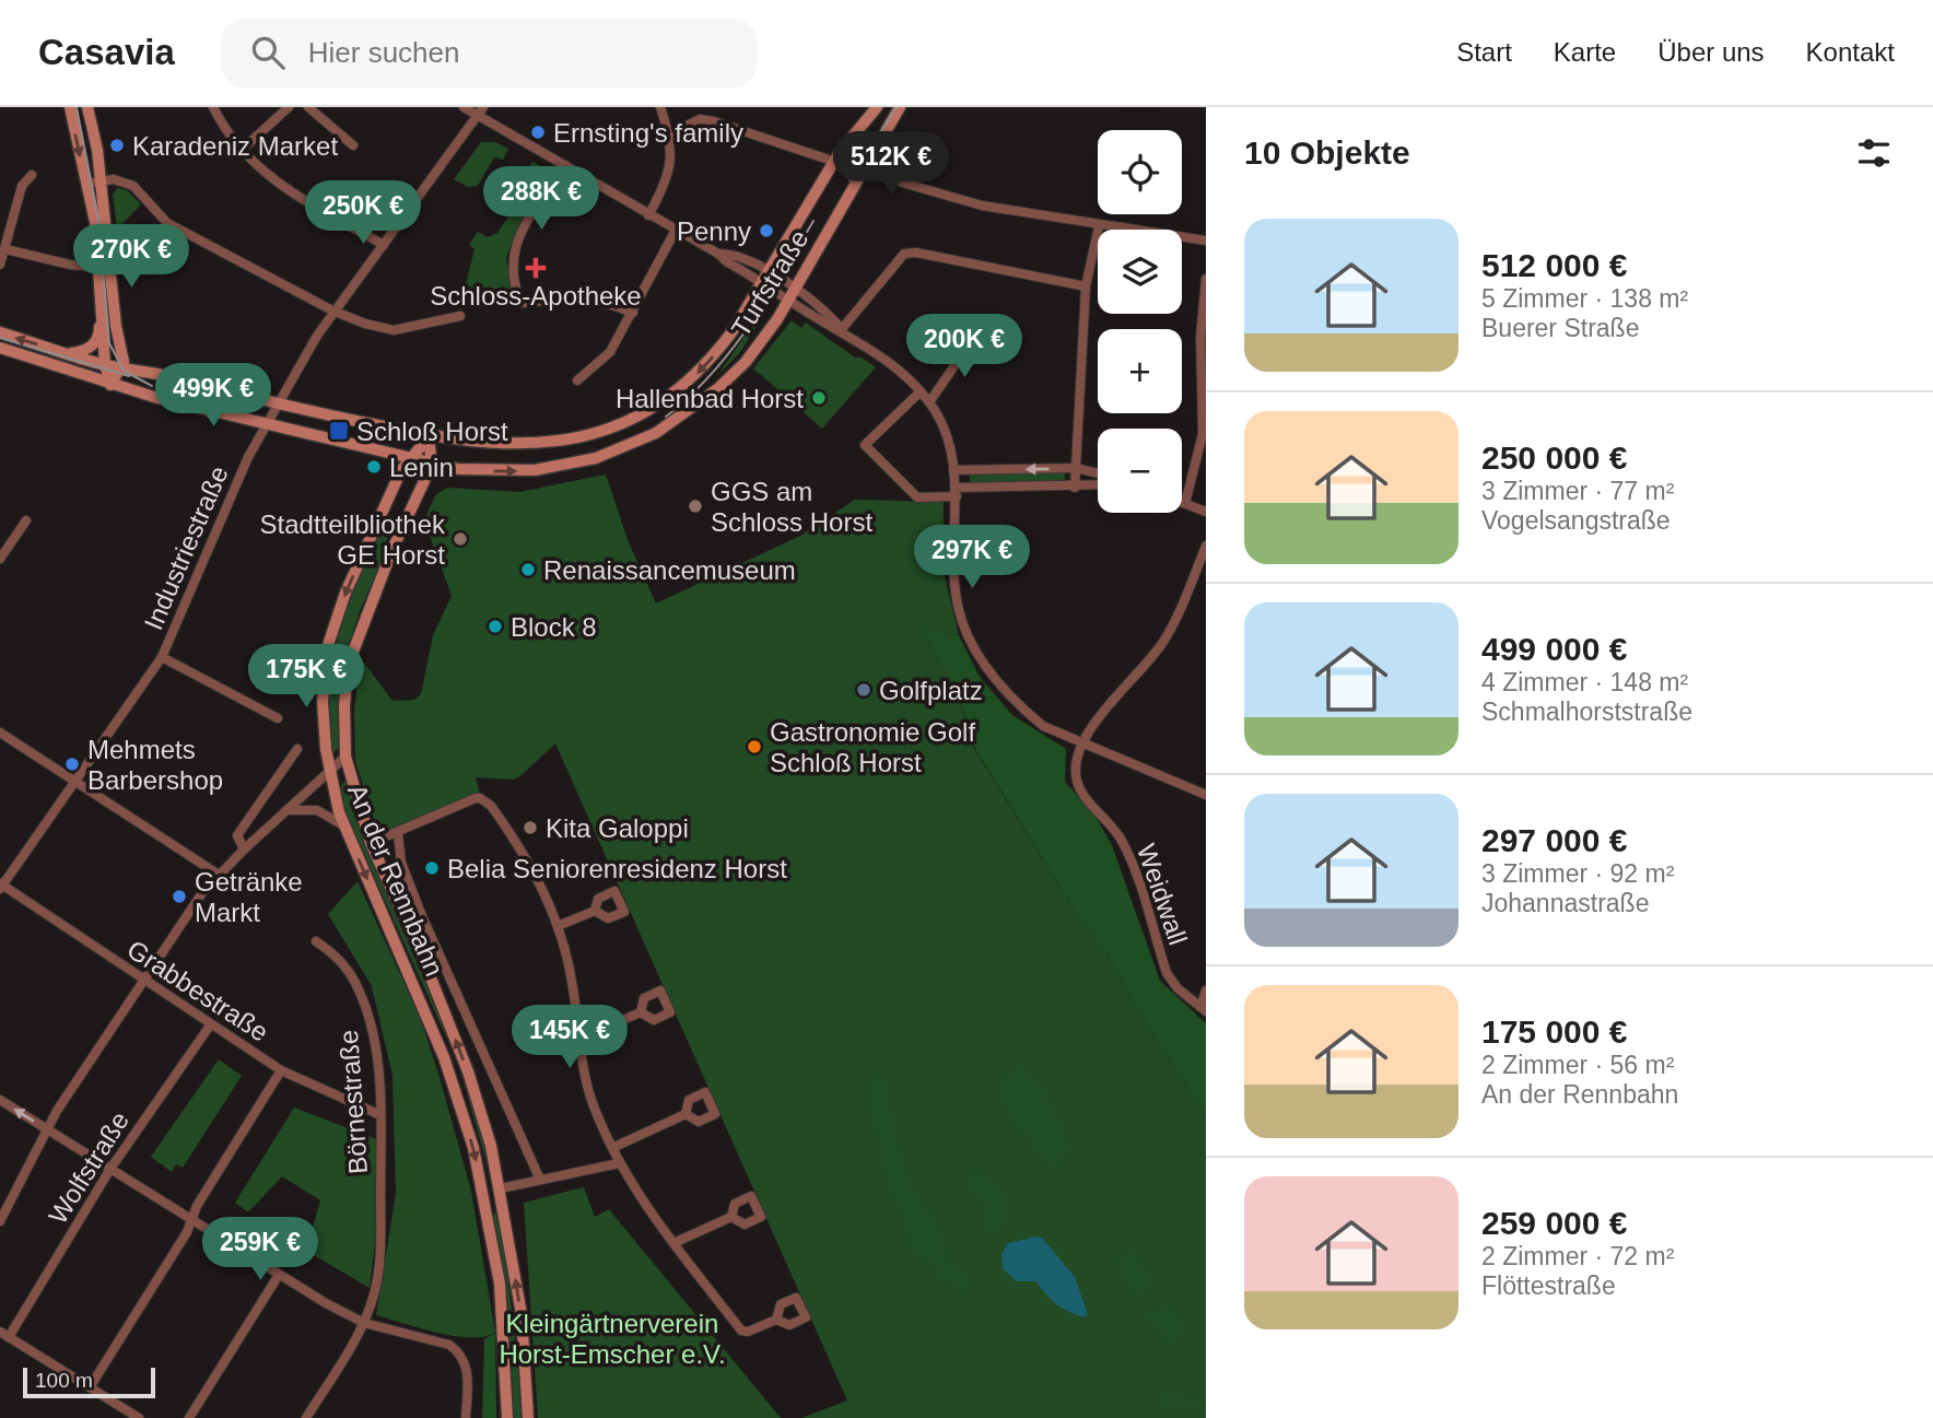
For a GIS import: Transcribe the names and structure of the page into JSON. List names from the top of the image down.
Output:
{
  "streets": {
    "main road": ["Turfstraße", "An der Rennbahn"],
    "street": [
      "Industriestraße",
      "Weidwall",
      "Grabbestraße",
      "Börnestraße",
      "Wolfstraße"
    ]
  },
  "crossings": [
    ["Turfstraße", "Industriestraße"],
    ["Turfstraße", "An der Rennbahn"],
    ["Industriestraße", "Grabbestraße"],
    ["Grabbestraße", "Börnestraße"],
    ["Grabbestraße", "Wolfstraße"]
  ],
  "parks": ["Kleingärtnerverein Horst-Emscher e.V."],
  "places": {
    "other": [
      "Ernsting's family",
      "Karadeniz Market",
      "Penny",
      "Hallenbad Horst",
      "Lenin",
      "GGS am Schloss Horst",
      "Stadtteilbliothek GE Horst",
      "Renaissancemuseum",
      "Block 8",
      "Golfplatz",
      "Gastronomie Golf Schloß Horst",
      "Mehmets Barbershop",
      "Kita Galoppi",
      "Belia Seniorenresidenz Horst",
      "Getränke Markt"
    ],
    "health": ["Schloss-Apotheke"],
    "transit": ["Schloß Horst"]
  },
  "scale_bar": "100 m",
  "page": {
    "header": "Casavia",
    "search": "Hier suchen",
    "nav": [
      "Start",
      "Karte",
      "Über uns",
      "Kontakt"
    ],
    "heading": "10 Objekte",
    "map_buttons": ["+", "−"],
    "price": [
      "512K €",
      "288K €",
      "250K €",
      "270K €",
      "200K €",
      "499K €",
      "297K €",
      "175K €",
      "145K €",
      "259K €"
    ],
    "list": [
      {
        "name": "512 000 €",
        "note": "5 Zimmer · 138 m² · Buerer Straße"
      },
      {
        "name": "250 000 €",
        "note": "3 Zimmer · 77 m² · Vogelsangstraße"
      },
      {
        "name": "499 000 €",
        "note": "4 Zimmer · 148 m² · Schmalhorststraße"
      },
      {
        "name": "297 000 €",
        "note": "3 Zimmer · 92 m² · Johannastraße"
      },
      {
        "name": "175 000 €",
        "note": "2 Zimmer · 56 m² · An der Rennbahn"
      },
      {
        "name": "259 000 €",
        "note": "2 Zimmer · 72 m² · Flöttestraße"
      }
    ],
    "scale": "100 m"
  }
}
